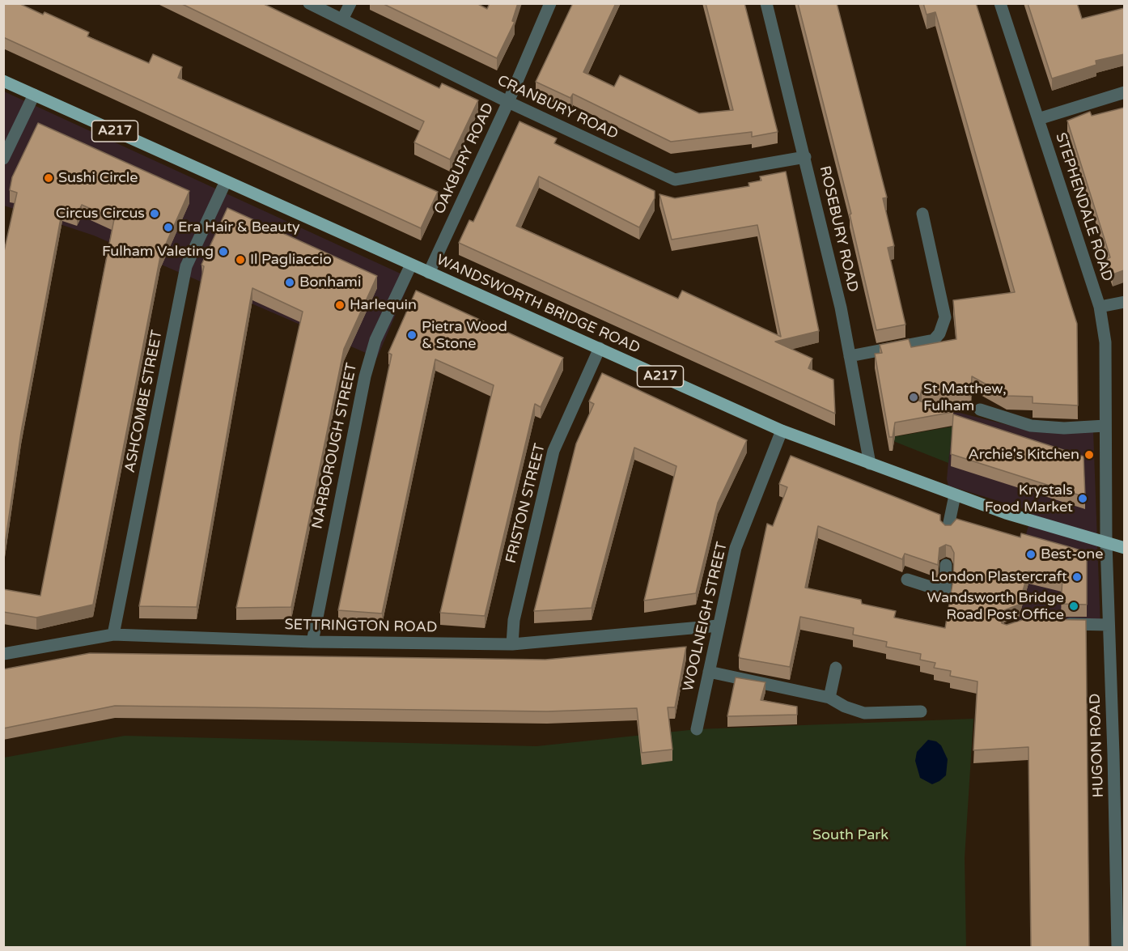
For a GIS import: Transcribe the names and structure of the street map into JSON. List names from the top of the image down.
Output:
{
  "streets": {
    "main road": ["A217", "WANDSWORTH BRIDGE ROAD"],
    "street": [
      "CRANBURY ROAD",
      "OAKBURY ROAD",
      "STEPHENDALE ROAD",
      "ROSEBURY ROAD",
      "ASHCOMBE STREET",
      "NARBOROUGH STREET",
      "FRISTON STREET",
      "WOOLNEIGH STREET",
      "SETTRINGTON ROAD",
      "HUGON ROAD"
    ]
  },
  "crossings": [
    ["CRANBURY ROAD", "OAKBURY ROAD"],
    ["CRANBURY ROAD", "ROSEBURY ROAD"],
    ["OAKBURY ROAD", "WANDSWORTH BRIDGE ROAD"],
    ["STEPHENDALE ROAD", "WANDSWORTH BRIDGE ROAD"],
    ["STEPHENDALE ROAD", "HUGON ROAD"],
    ["ROSEBURY ROAD", "WANDSWORTH BRIDGE ROAD"],
    ["WANDSWORTH BRIDGE ROAD", "ASHCOMBE STREET"],
    ["WANDSWORTH BRIDGE ROAD", "NARBOROUGH STREET"],
    ["WANDSWORTH BRIDGE ROAD", "FRISTON STREET"],
    ["WANDSWORTH BRIDGE ROAD", "WOOLNEIGH STREET"],
    ["WANDSWORTH BRIDGE ROAD", "HUGON ROAD"],
    ["ASHCOMBE STREET", "SETTRINGTON ROAD"],
    ["NARBOROUGH STREET", "SETTRINGTON ROAD"],
    ["FRISTON STREET", "SETTRINGTON ROAD"],
    ["WOOLNEIGH STREET", "SETTRINGTON ROAD"]
  ],
  "parks": ["South Park"],
  "places": [
    "Sushi Circle",
    "Circus Circus",
    "Era Hair & Beauty",
    "Fulham Valeting",
    "Il Pagliaccio",
    "Bonhami",
    "Harlequin",
    "Pietra Wood & Stone",
    "St Matthew, Fulham",
    "Archie's Kitchen",
    "Krystals Food Market",
    "Best-one",
    "London Plastercraft",
    "Wandsworth Bridge Road Post Office"
  ]
}
